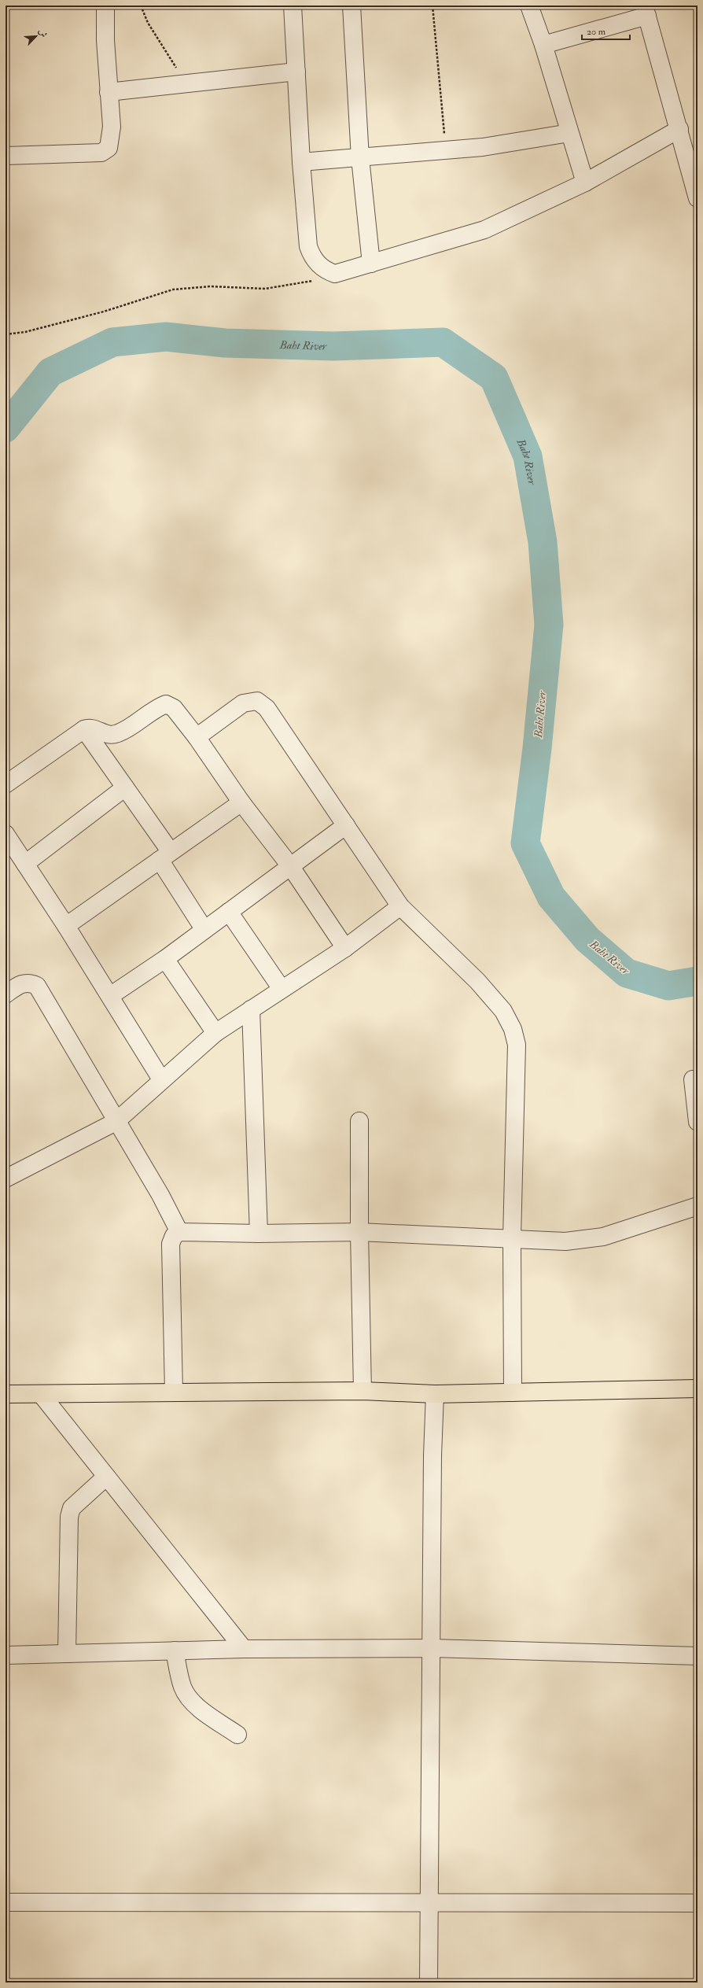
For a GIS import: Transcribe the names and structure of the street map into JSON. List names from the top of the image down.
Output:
{
  "water": ["Baht River"],
  "scale_bar": "20 m",
  "north": "top right"
}
